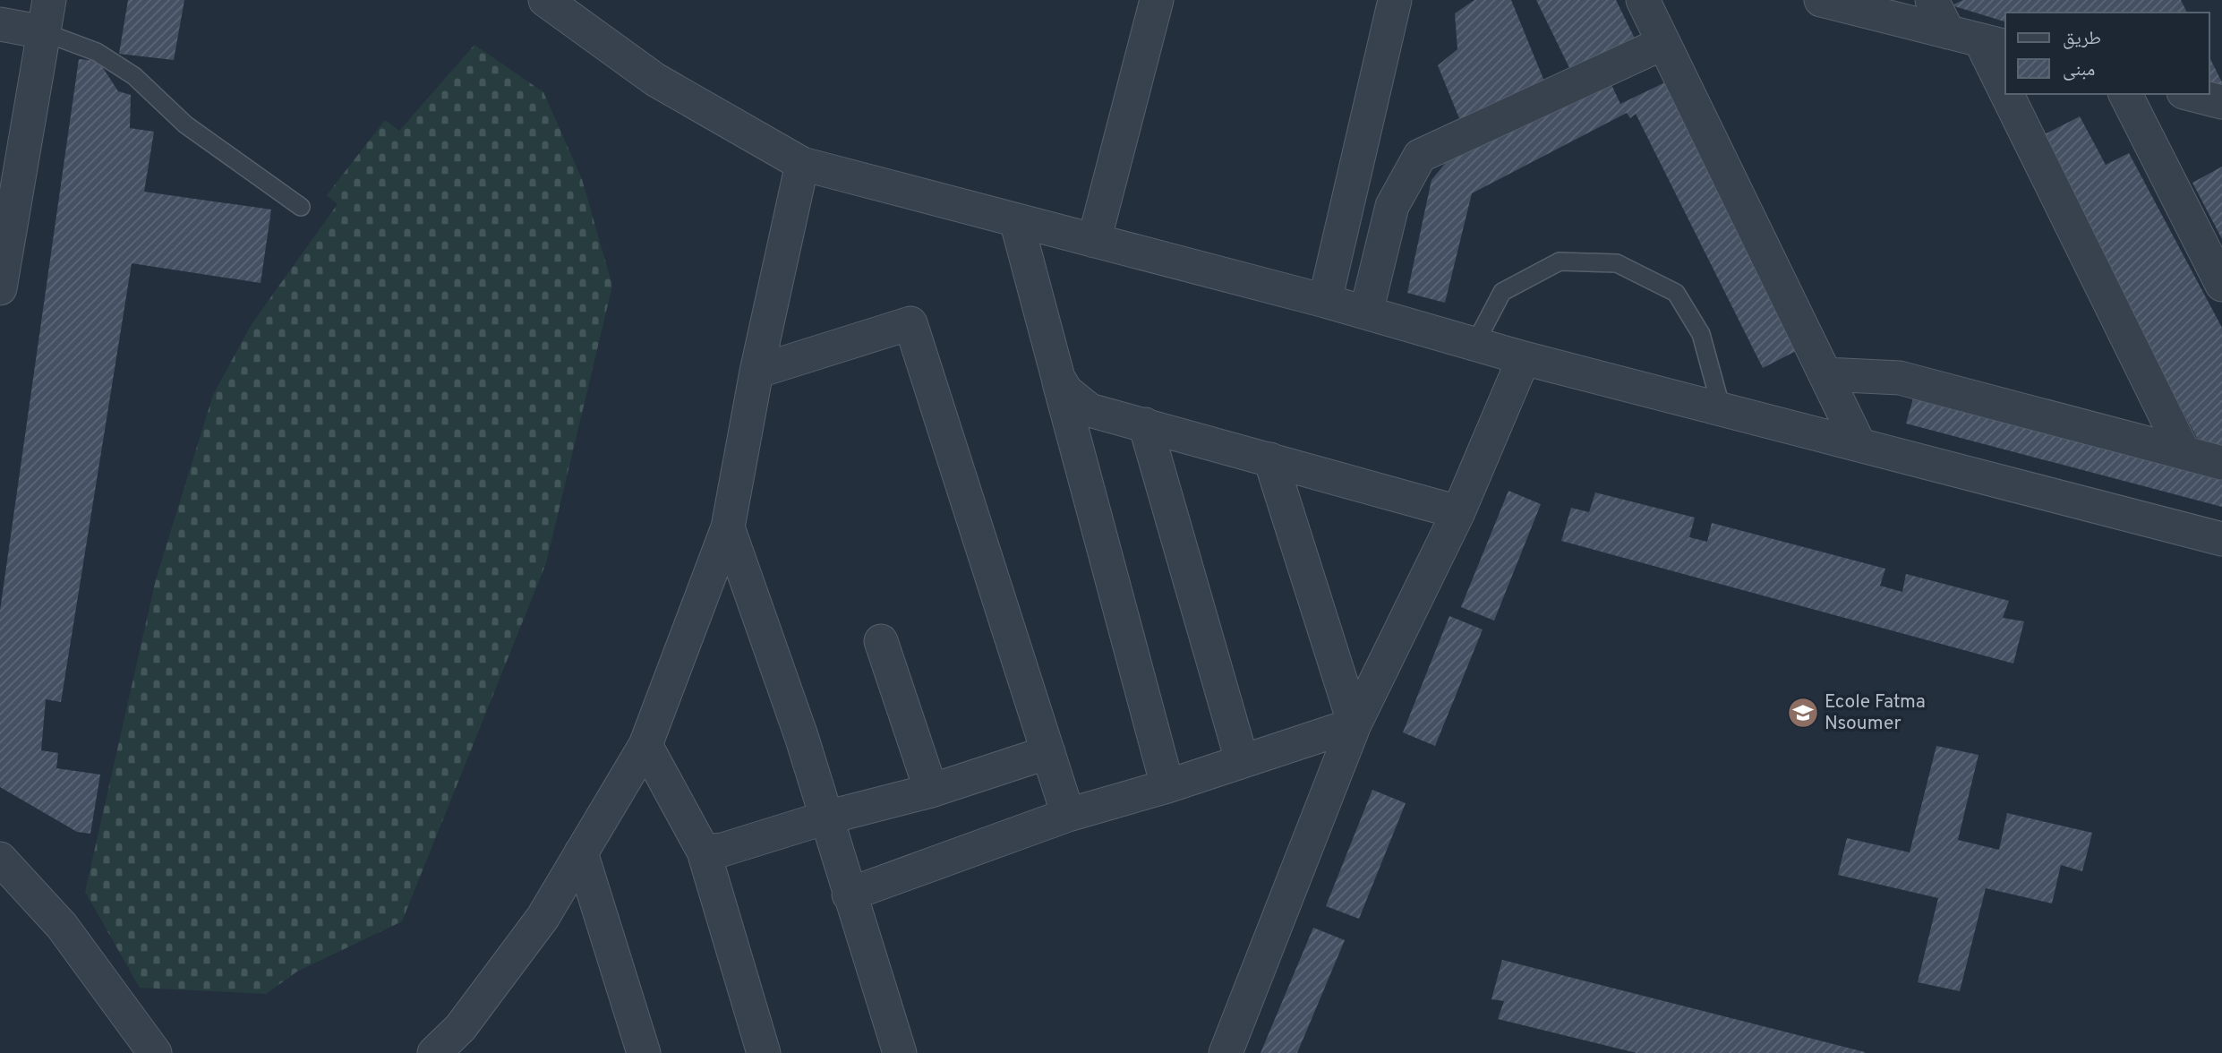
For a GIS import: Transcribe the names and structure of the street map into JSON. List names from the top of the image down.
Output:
{
  "places": {
    "school or university": ["Ecole Fatma Nsoumer"]
  },
  "legend": ["طريق", "مبنى"]
}
